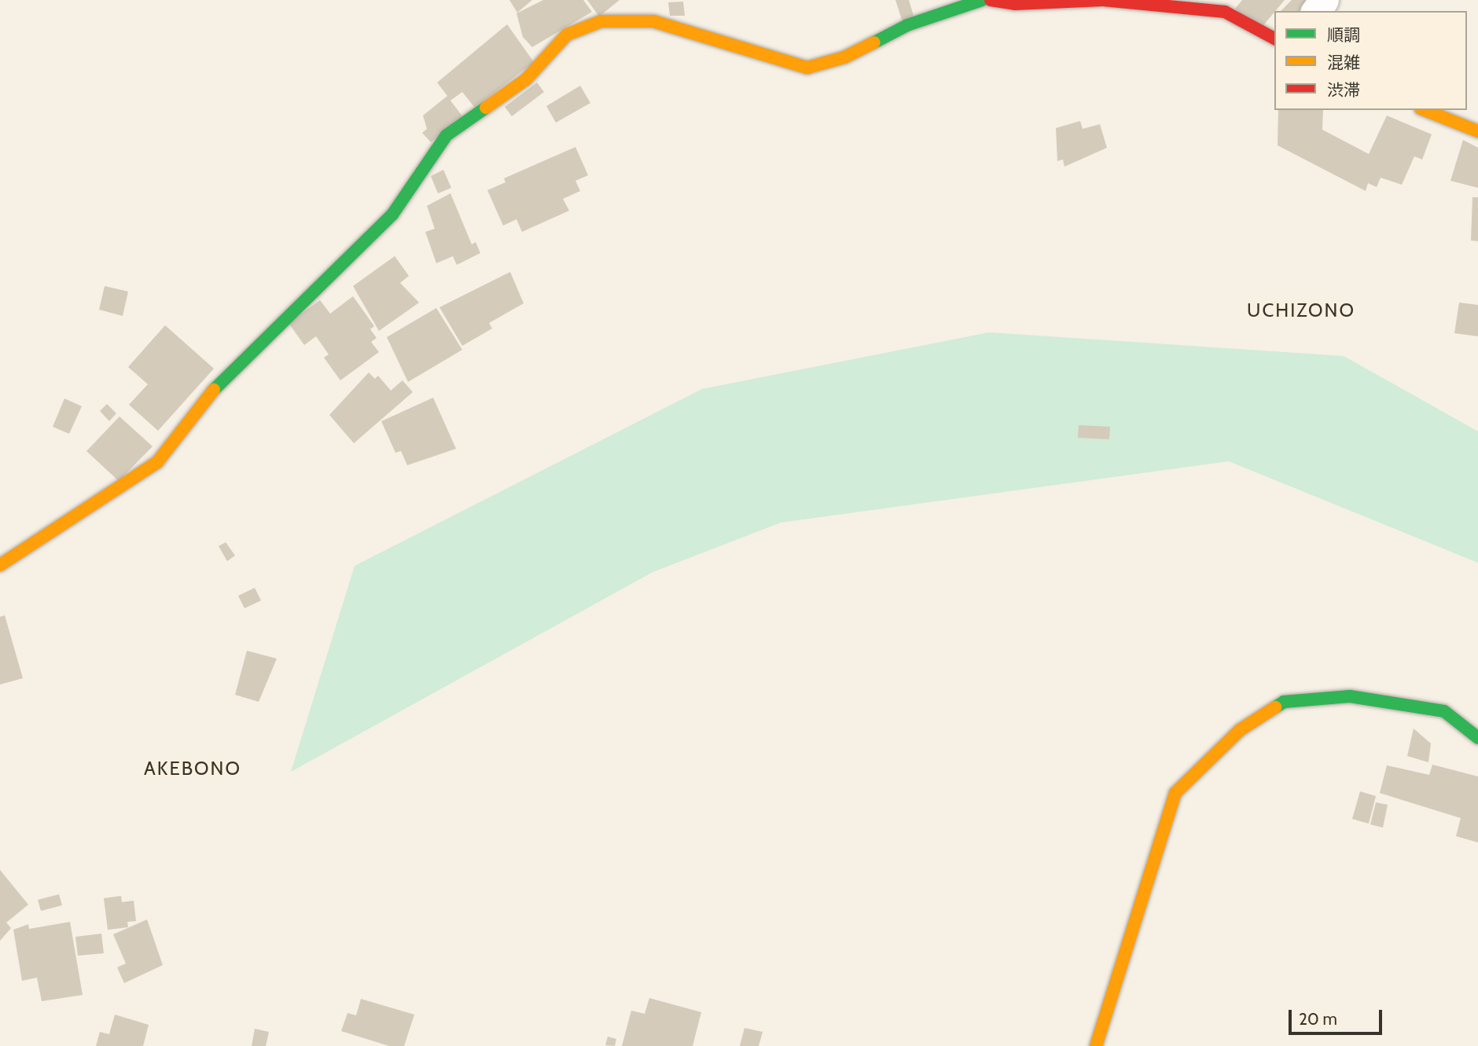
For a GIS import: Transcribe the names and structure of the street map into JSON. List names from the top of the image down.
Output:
{
  "districts": ["UCHIZONO", "AKEBONO"],
  "legend": ["順調", "混雑", "渋滞"],
  "scale_bar": "20 m"
}
